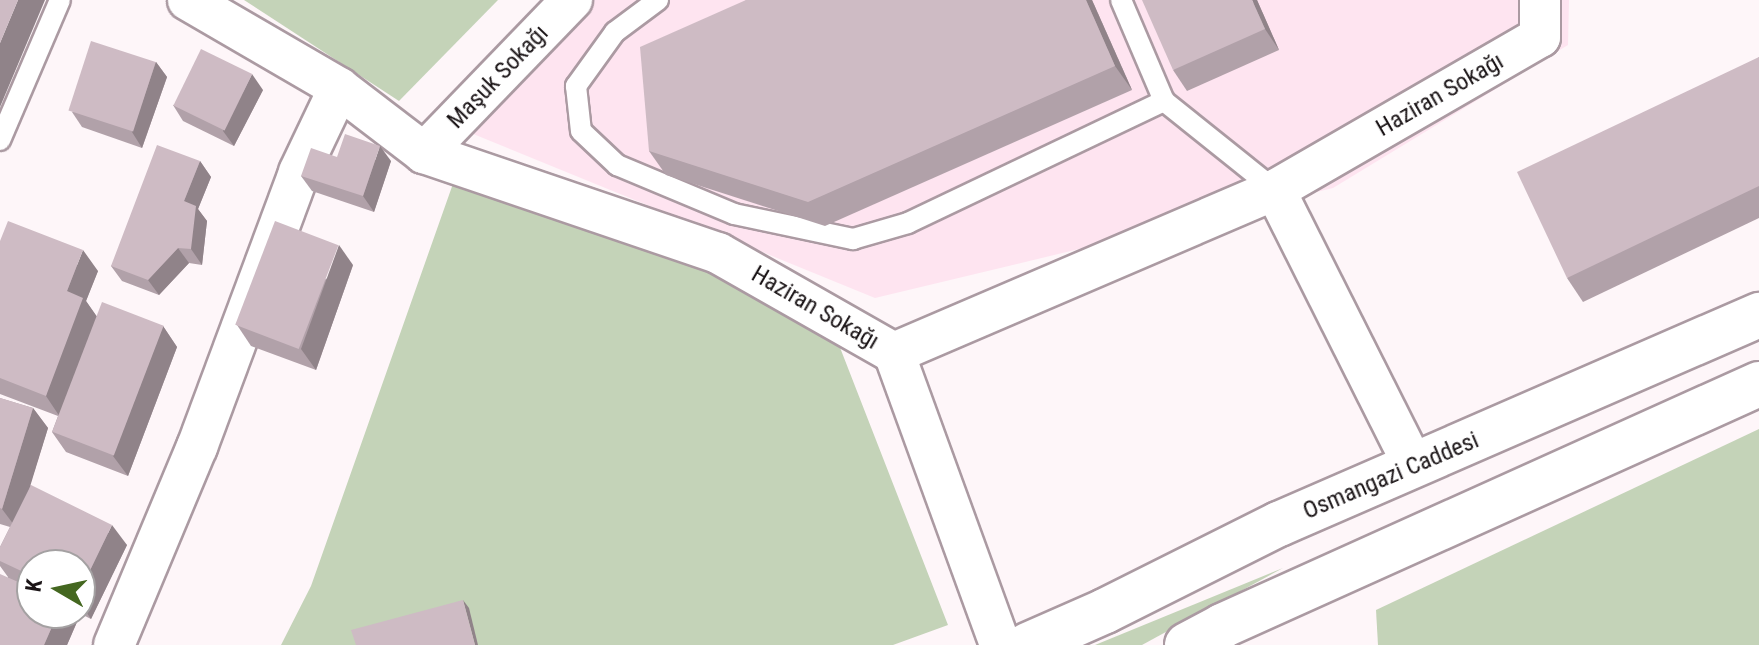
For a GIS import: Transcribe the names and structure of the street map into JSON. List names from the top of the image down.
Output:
{
  "streets": {
    "main road": ["Osmangazi Caddesi"],
    "street": ["Maşuk Sokağı", "Haziran Sokağı"]
  },
  "crossings": [
    ["Maşuk Sokağı", "Haziran Sokağı"]
  ],
  "north": "left"
}
